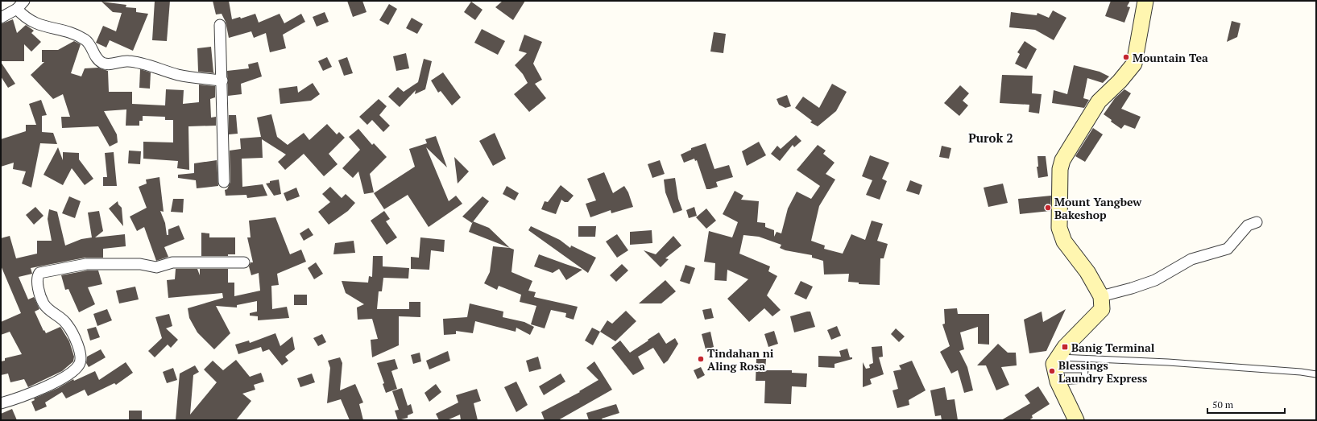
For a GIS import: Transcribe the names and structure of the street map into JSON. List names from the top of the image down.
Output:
{
  "districts": ["Purok 2"],
  "places": {
    "other": [
      "Mountain Tea",
      "Mount Yangbew Bakeshop",
      "Tindahan ni Aling Rosa",
      "Blessings Laundry Express"
    ],
    "transit": ["Banig Terminal"]
  },
  "scale_bar": "50 m"
}
